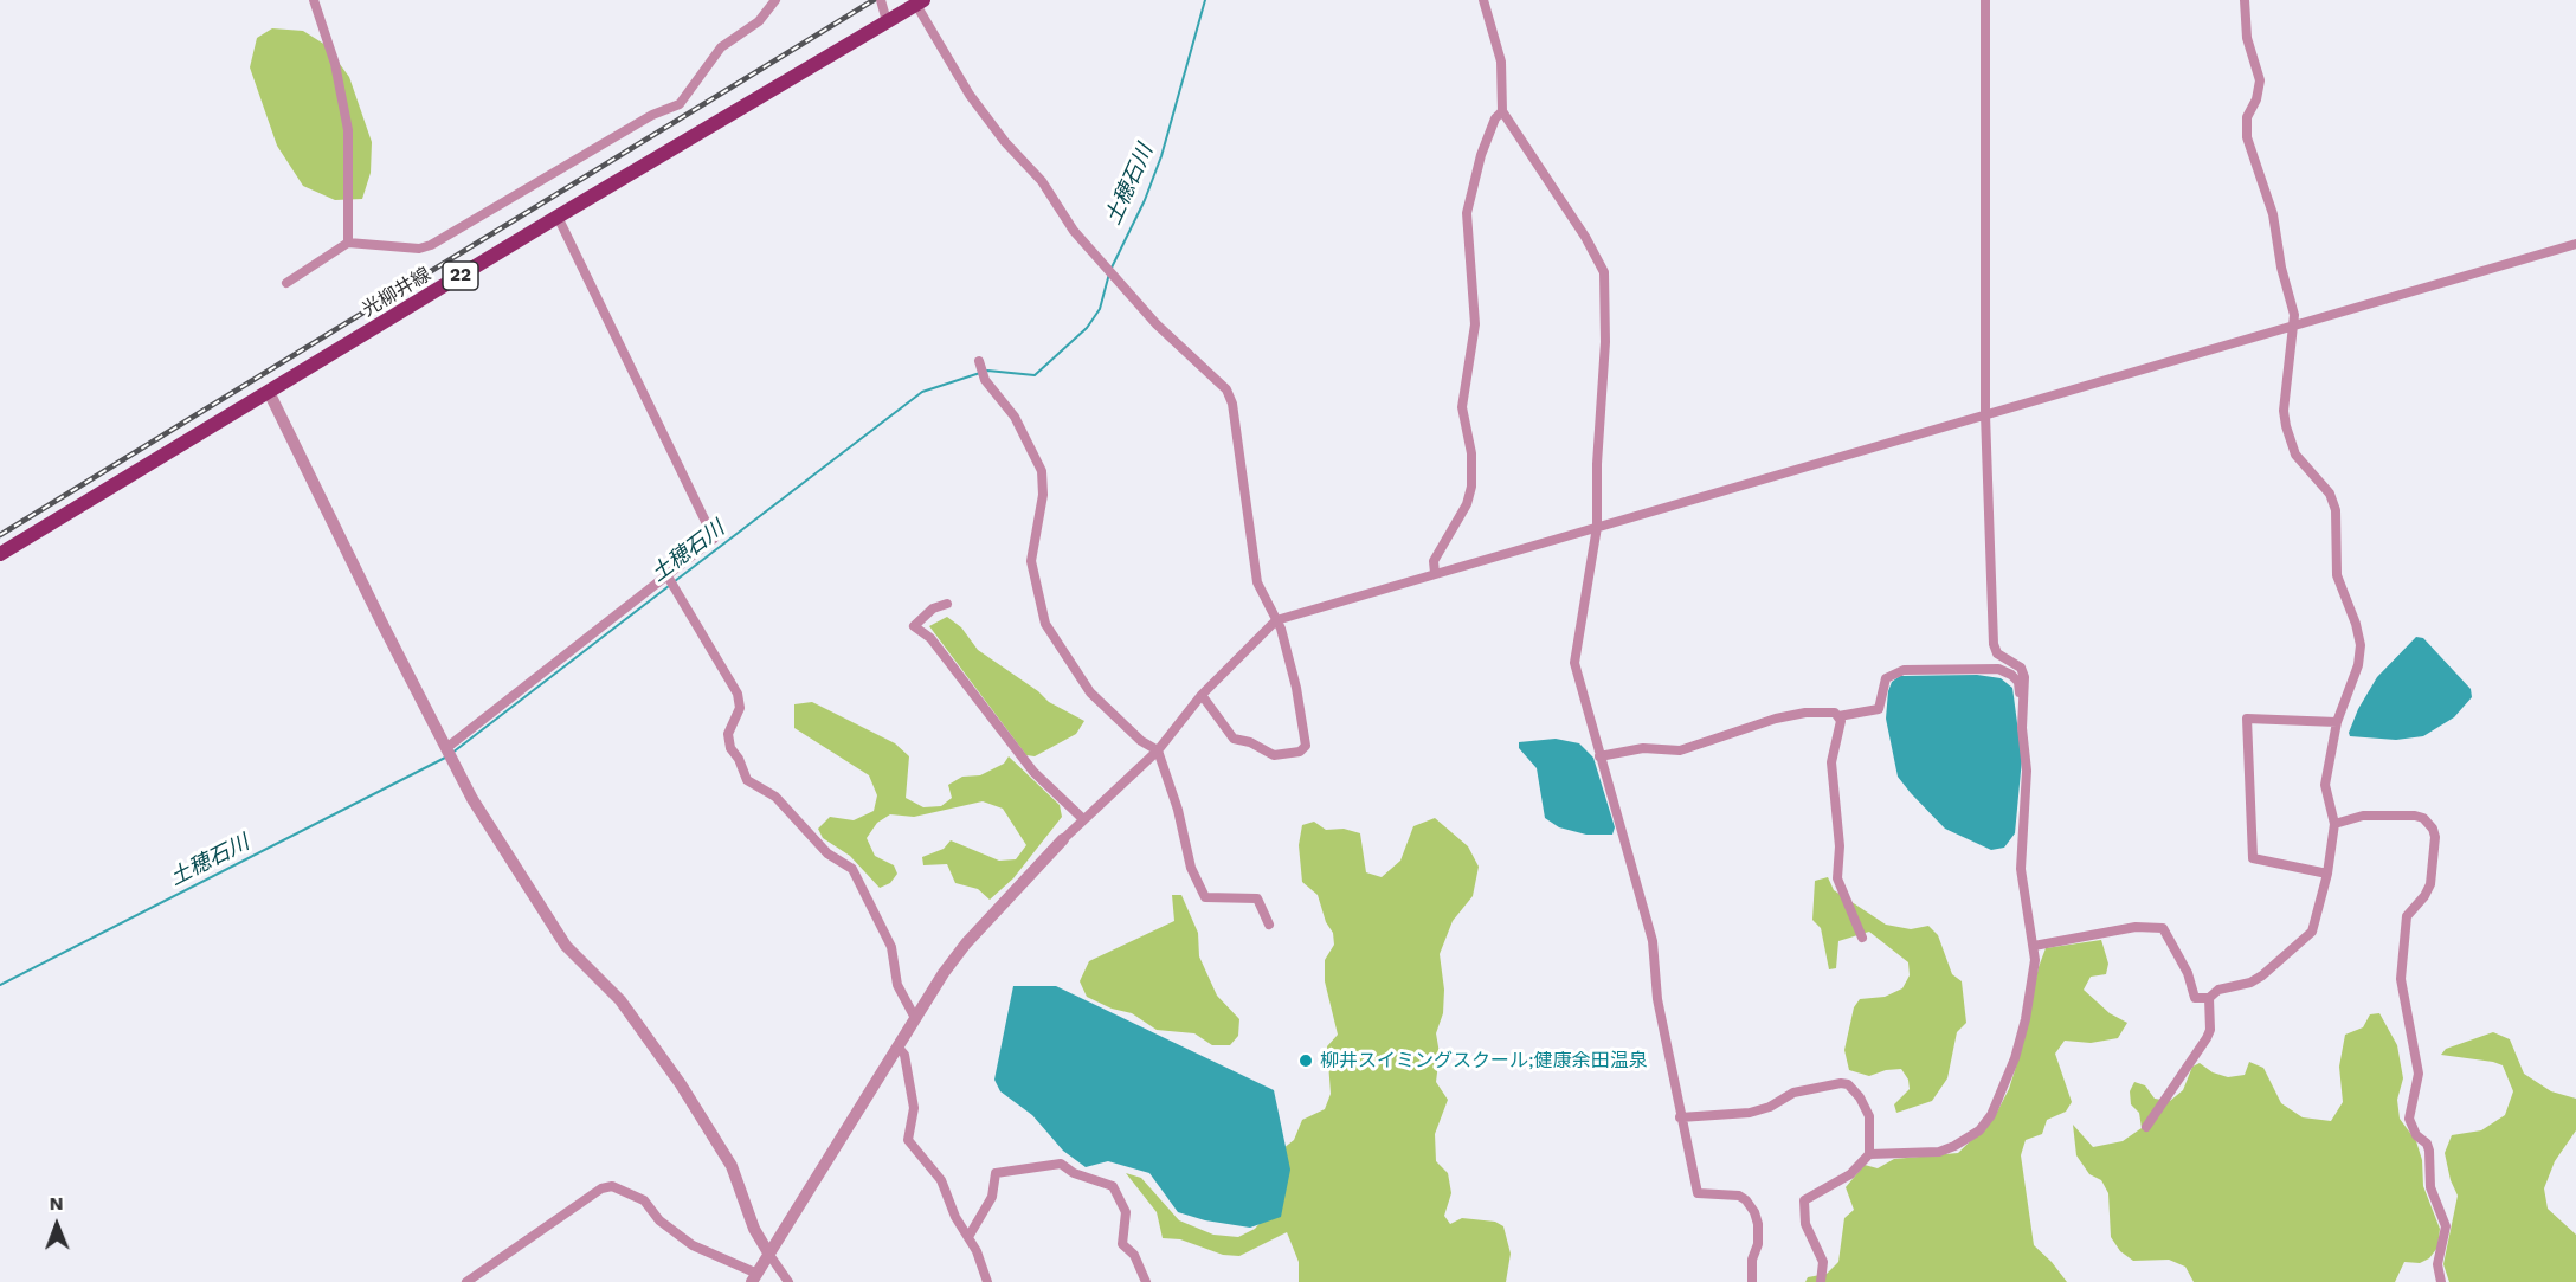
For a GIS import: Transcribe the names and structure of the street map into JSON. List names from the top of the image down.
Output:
{
  "streets": {
    "main road": ["22", "光柳井線"]
  },
  "water": ["土穂石川"],
  "places": ["柳井スイミングスクール;健康余田温泉"],
  "north": "top"
}
